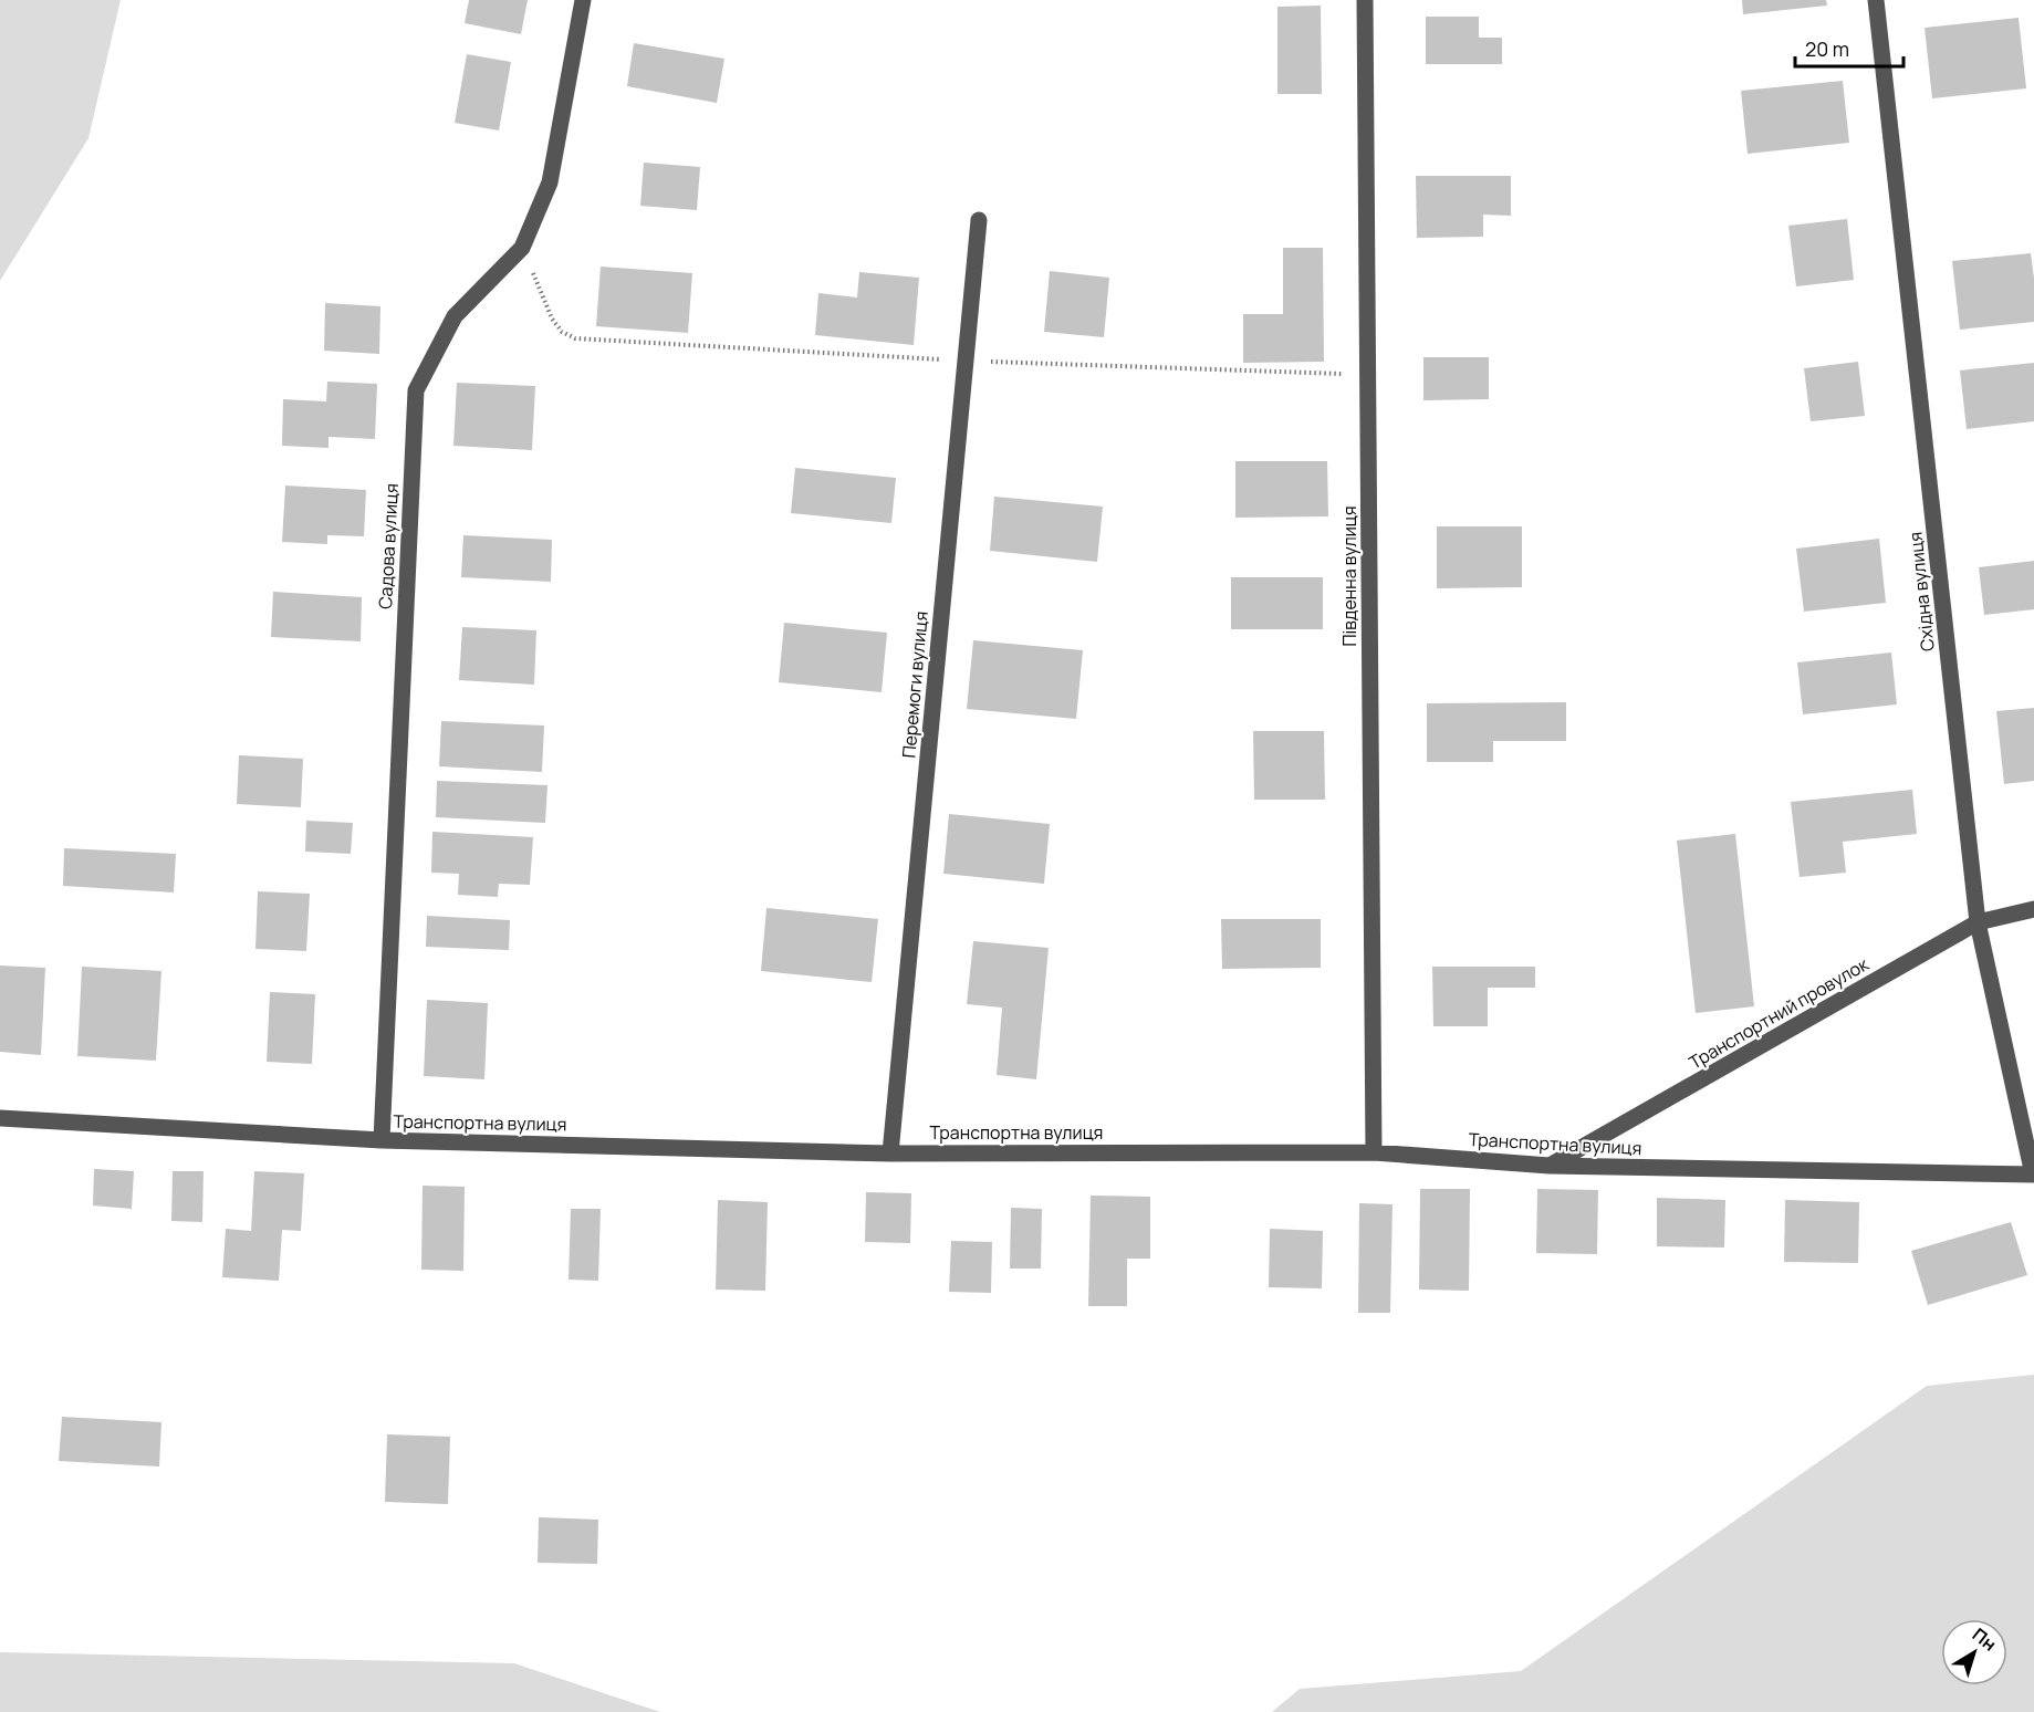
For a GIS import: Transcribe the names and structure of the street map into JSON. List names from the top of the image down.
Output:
{
  "streets": {
    "street": [
      "Садова вулиця",
      "Південна вулиця",
      "Східна вулиця",
      "Перемоги вулиця",
      "Транспортний провулок",
      "Транспортна вулиця"
    ]
  },
  "crossings": [
    ["Садова вулиця", "Транспортна вулиця"],
    ["Південна вулиця", "Транспортна вулиця"],
    ["Східна вулиця", "Транспортний провулок"],
    ["Східна вулиця", "Транспортна вулиця"],
    ["Перемоги вулиця", "Транспортна вулиця"],
    ["Транспортний провулок", "Транспортна вулиця"]
  ],
  "scale_bar": "20 m",
  "north": "top right"
}
